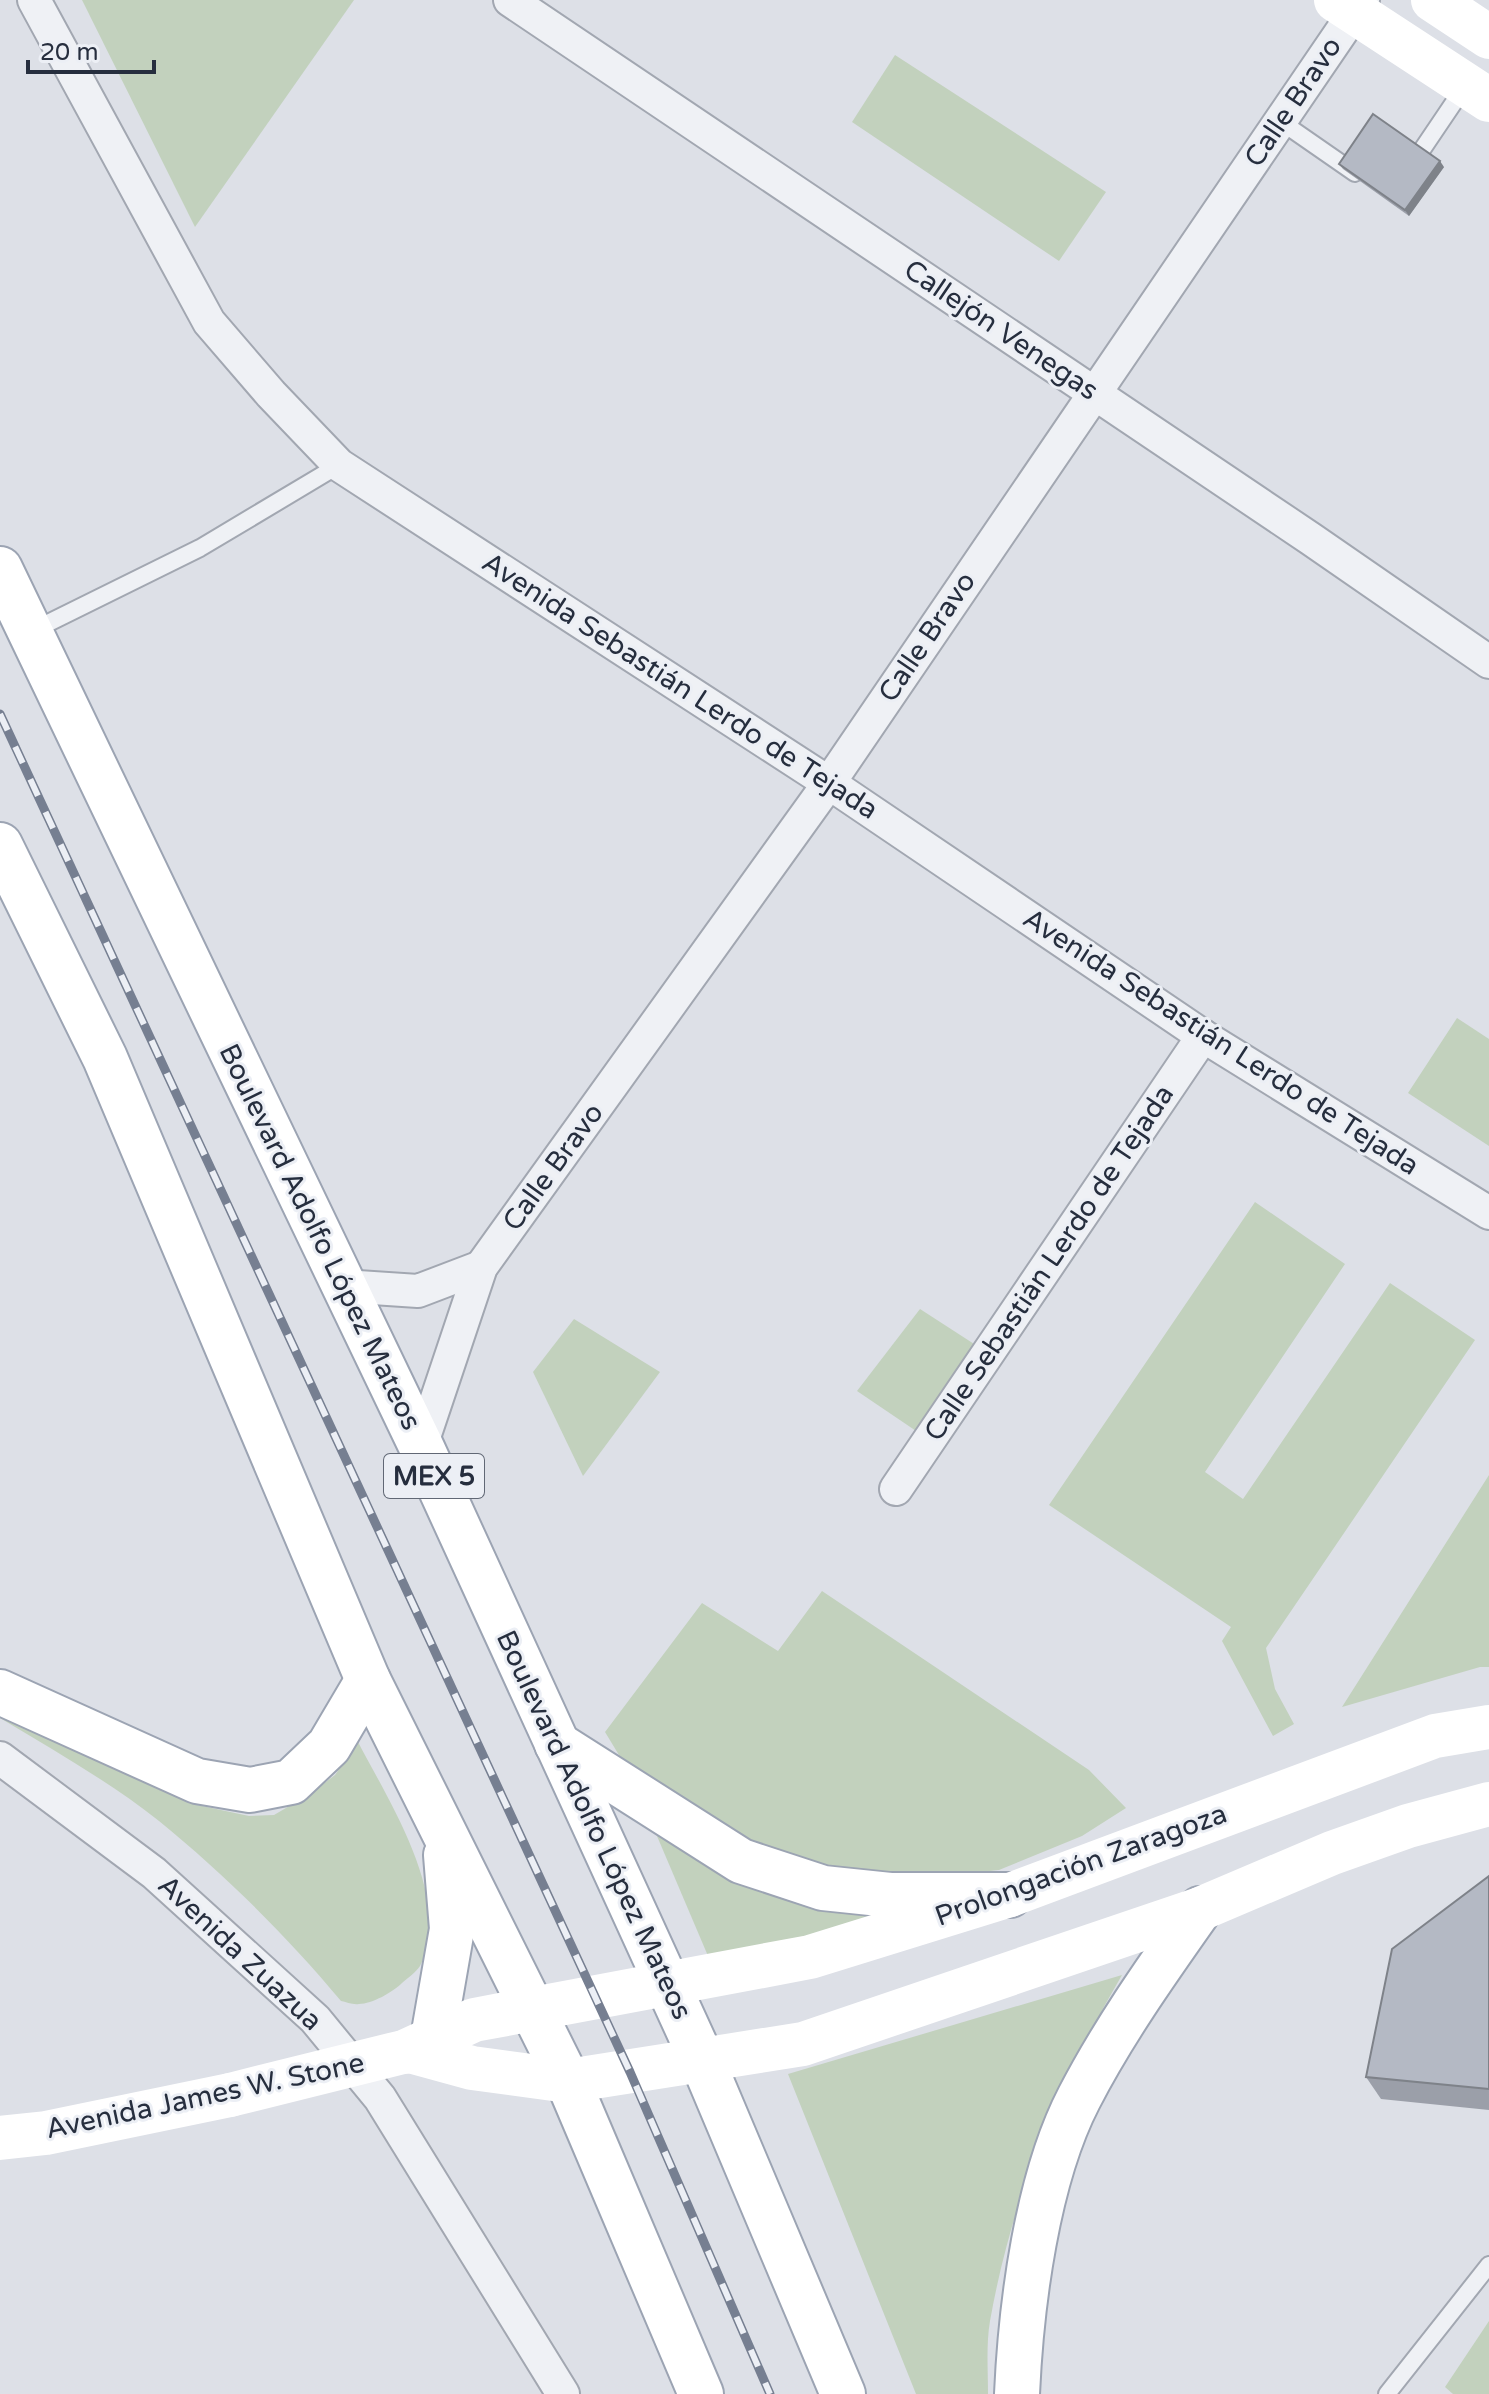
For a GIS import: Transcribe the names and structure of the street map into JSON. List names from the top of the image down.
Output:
{
  "streets": {
    "main road": [
      "Boulevard Adolfo López Mateos",
      "MEX 5",
      "Prolongación Zaragoza",
      "Avenida James W. Stone"
    ],
    "street": [
      "Calle Bravo",
      "Callejón Venegas",
      "Avenida Sebastián Lerdo de Tejada",
      "Calle Sebastián Lerdo de Tejada",
      "Avenida Zuazua"
    ]
  },
  "crossings": [
    ["Calle Bravo", "Callejón Venegas"],
    ["Calle Bravo", "Avenida Sebastián Lerdo de Tejada"],
    ["Calle Bravo", "Boulevard Adolfo López Mateos"],
    ["Avenida Sebastián Lerdo de Tejada", "Calle Sebastián Lerdo de Tejada"],
    ["Boulevard Adolfo López Mateos", "Prolongación Zaragoza"],
    ["Boulevard Adolfo López Mateos", "Avenida James W. Stone"],
    ["Prolongación Zaragoza", "Avenida James W. Stone"]
  ],
  "scale_bar": "20 m"
}
